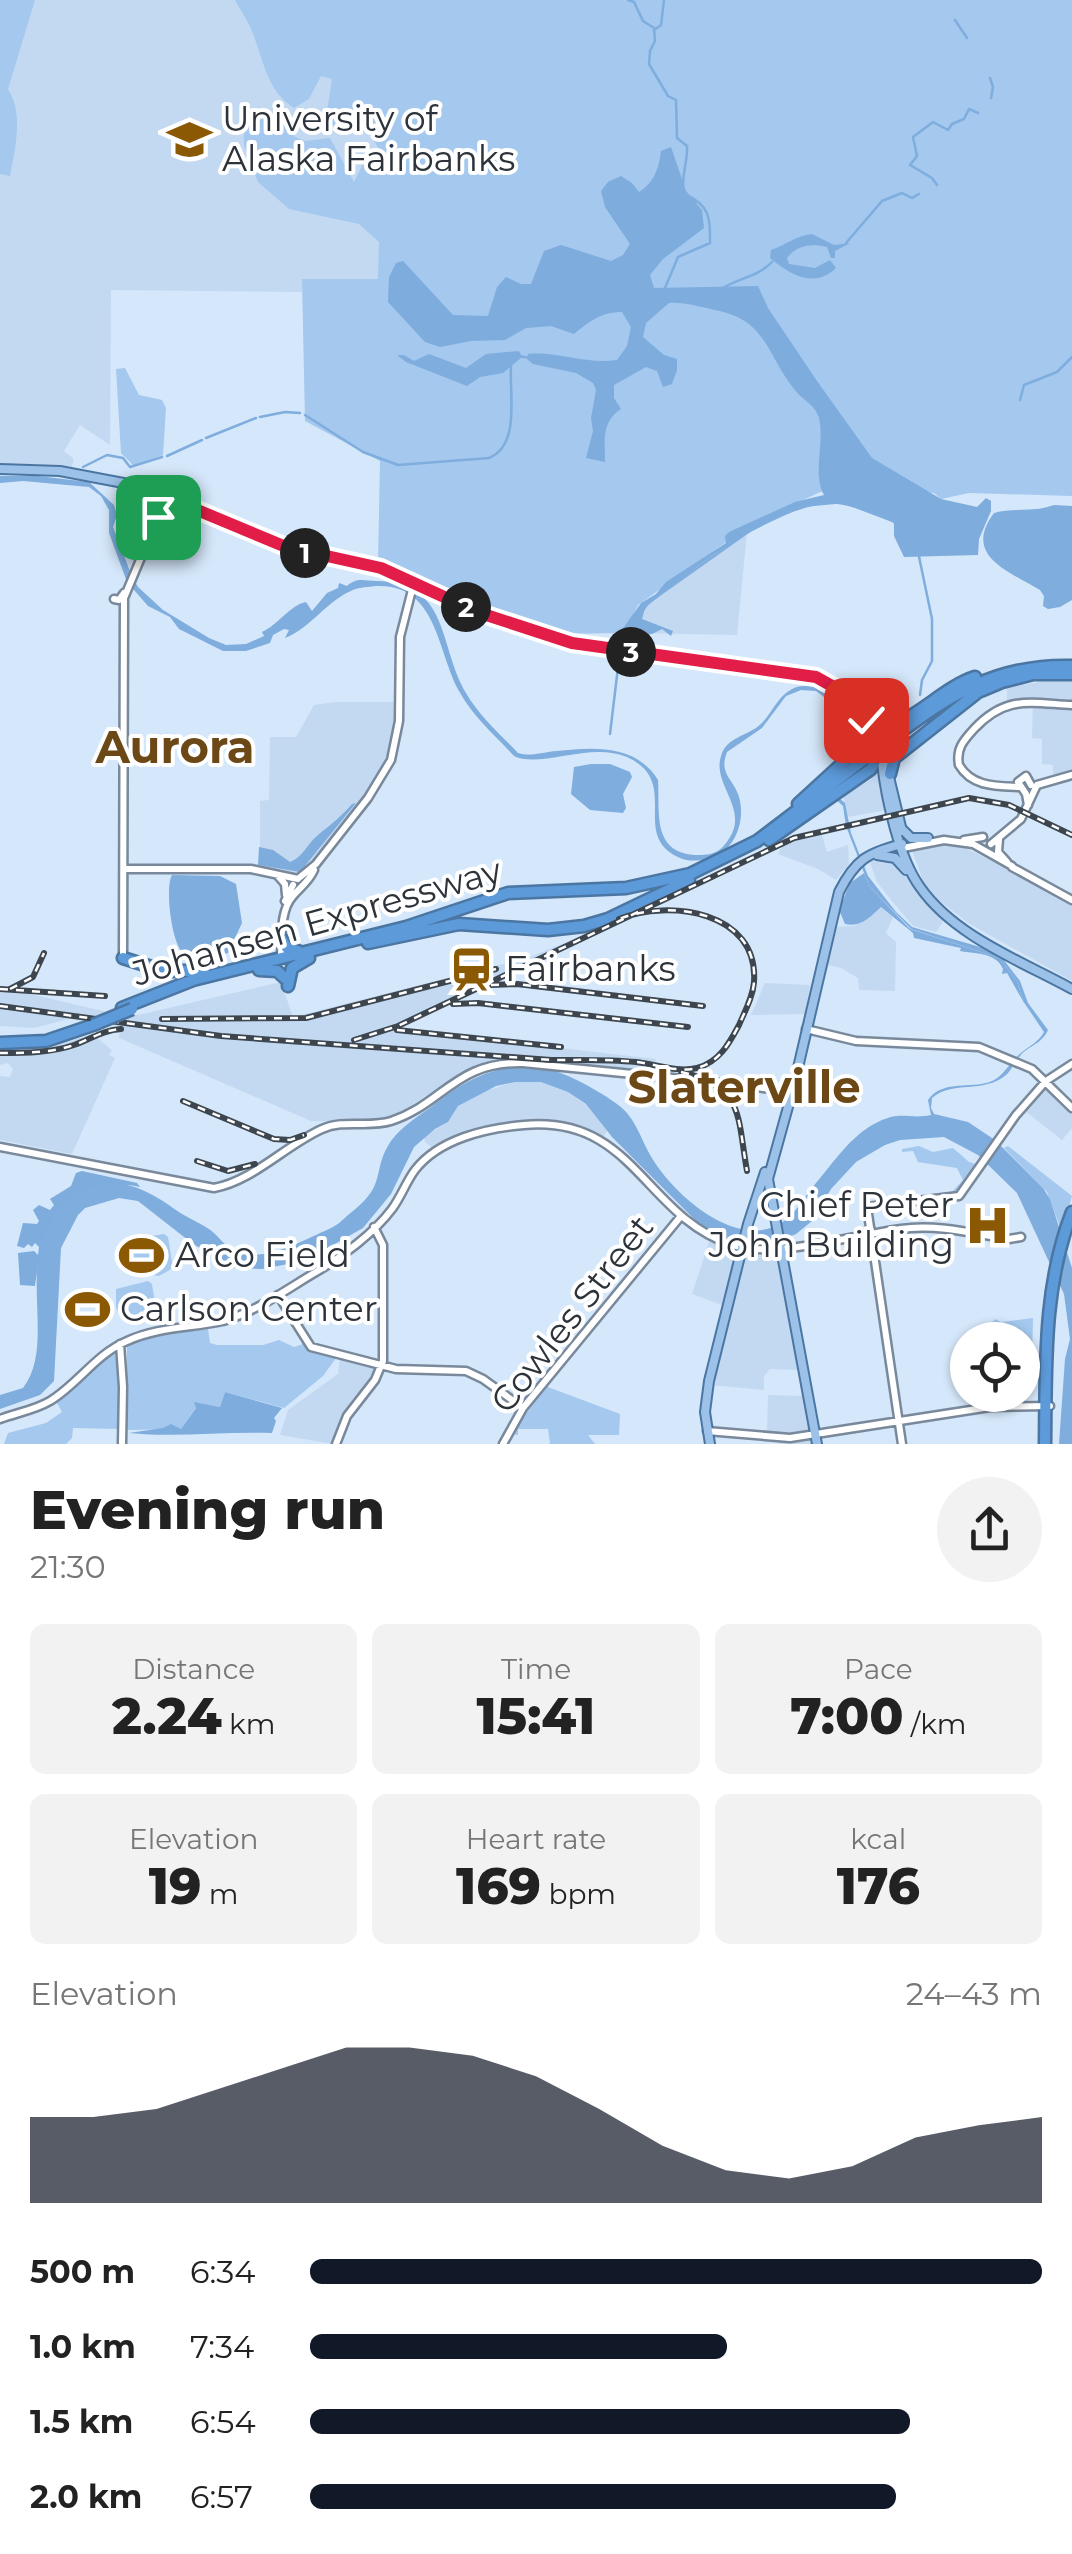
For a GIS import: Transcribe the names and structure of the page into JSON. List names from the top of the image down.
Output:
{
  "streets": {
    "highway": ["Johansen Expressway"],
    "street": ["Cowles Street"]
  },
  "districts": ["Aurora", "Slaterville"],
  "places": {
    "school or university": ["University of Alaska Fairbanks"],
    "station": ["Fairbanks"],
    "hospital": ["Chief Peter John Building"],
    "sports": ["Arco Field", "Carlson Center"]
  },
  "page": {
    "pins": ["1", "2", "3"],
    "heading": ["Evening run", "21:30"],
    "stats": [
      ["Distance", "2.24 km"],
      ["Time", "15:41"],
      ["Pace", "7:00 /km"],
      ["Elevation", "19 m"],
      ["Heart rate", "169 bpm"],
      ["kcal", "176"]
    ],
    "chart": ["Elevation", "24–43 m"],
    "list": [
      {
        "name": "500 m",
        "note": "6:34"
      },
      {
        "name": "1.0 km",
        "note": "7:34"
      },
      {
        "name": "1.5 km",
        "note": "6:54"
      },
      {
        "name": "2.0 km",
        "note": "6:57"
      }
    ]
  }
}
